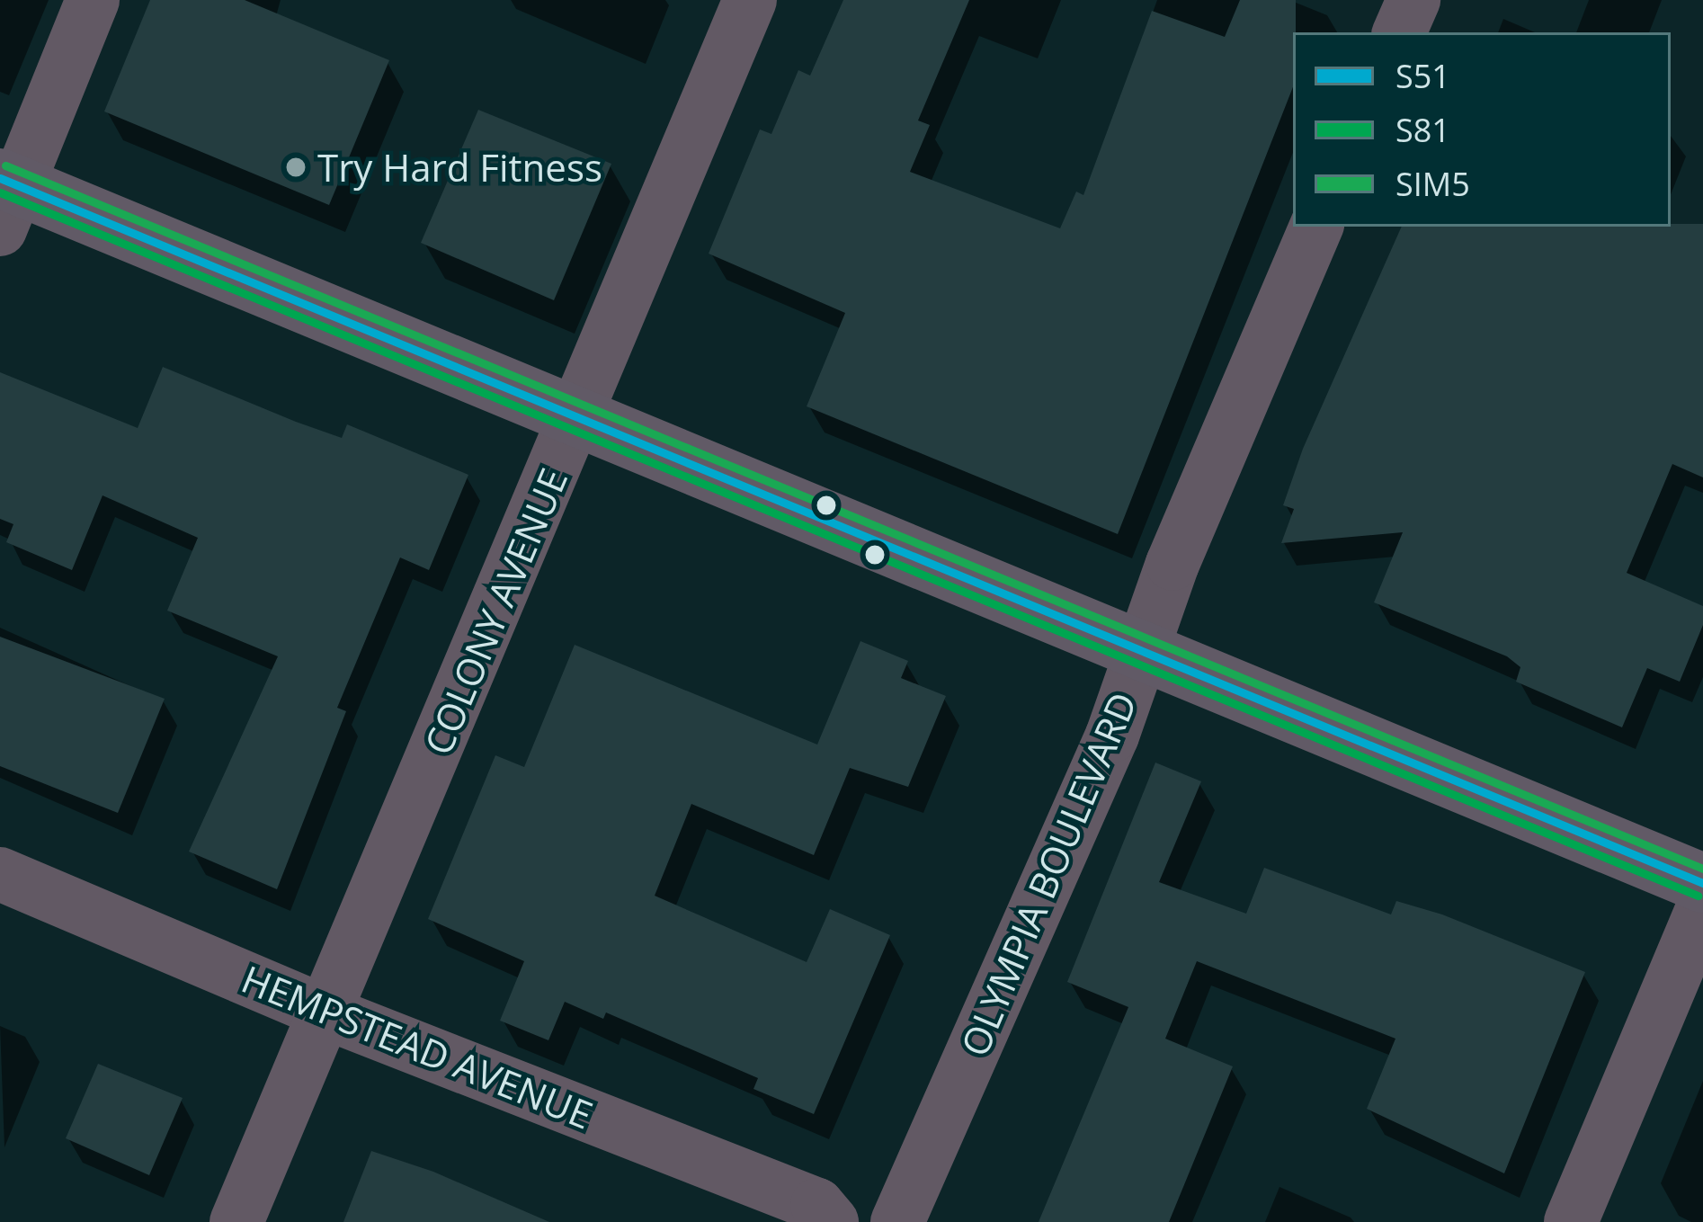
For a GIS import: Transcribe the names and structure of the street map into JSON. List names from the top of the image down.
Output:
{
  "streets": {
    "street": ["COLONY AVENUE", "OLYMPIA BOULEVARD", "HEMPSTEAD AVENUE"]
  },
  "crossings": [
    ["COLONY AVENUE", "HEMPSTEAD AVENUE"]
  ],
  "places": ["Try Hard Fitness"],
  "lines": ["transit line SIM5", "transit line S51", "transit line S81"],
  "legend": ["S51", "S81", "SIM5"]
}
